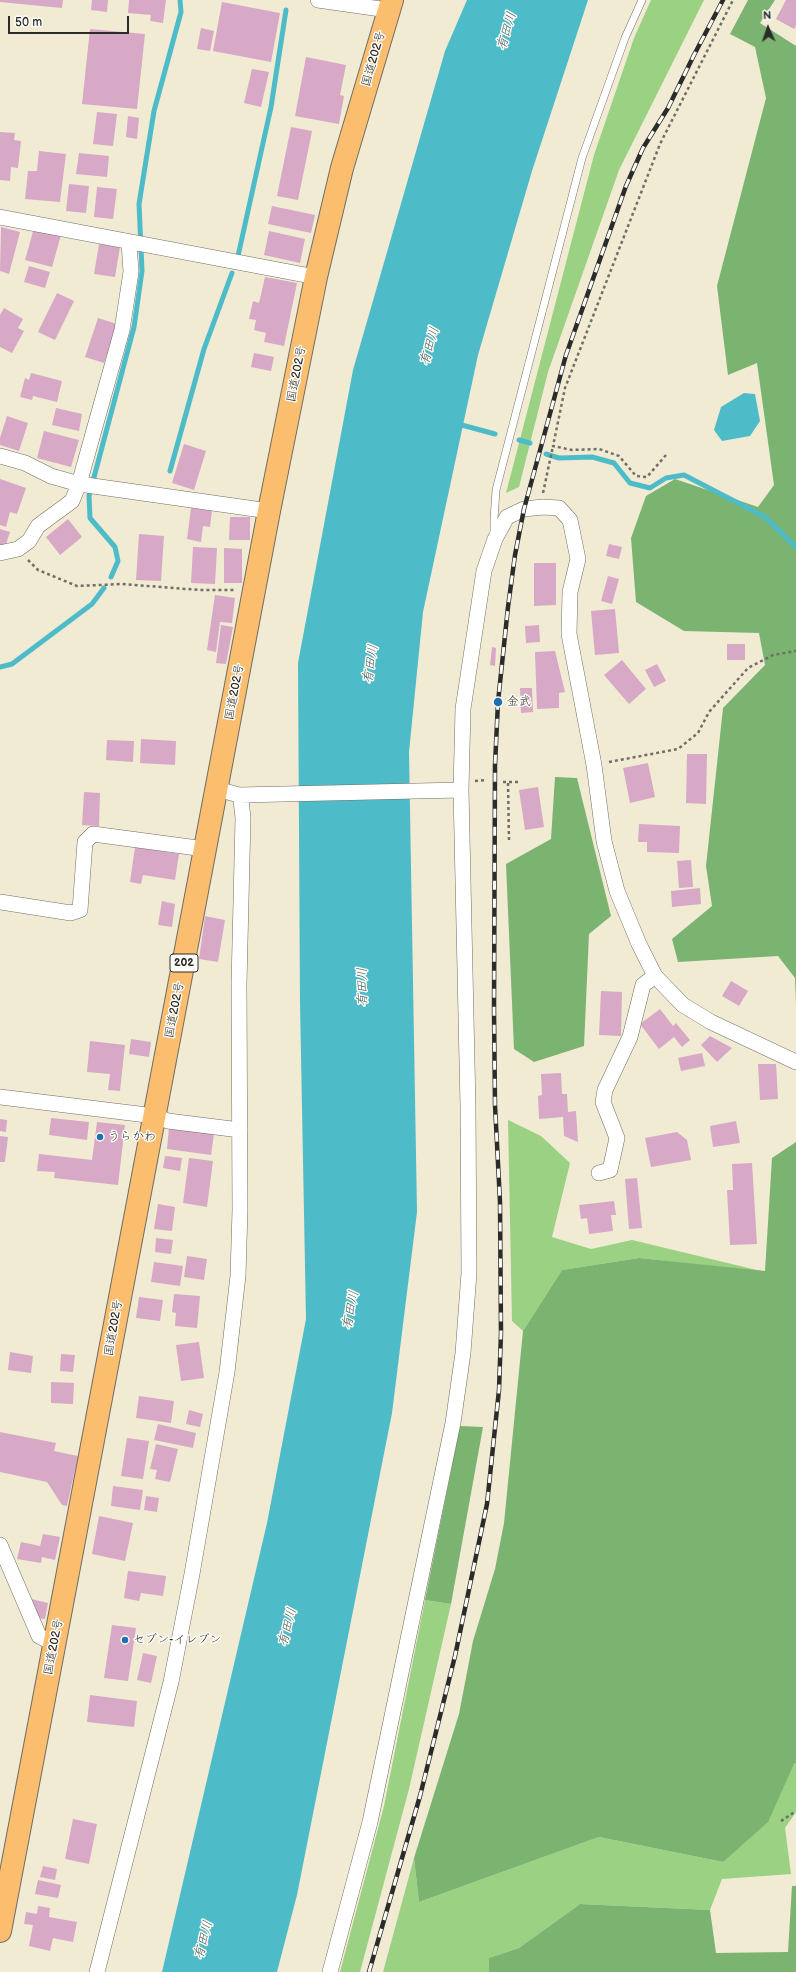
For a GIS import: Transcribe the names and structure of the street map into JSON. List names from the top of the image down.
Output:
{
  "streets": {
    "highway": ["国道202号", "202"]
  },
  "water": ["有田川"],
  "places": ["金武", "うらかわ", "セブン-イレブン"],
  "scale_bar": "50 m",
  "north": "top"
}
